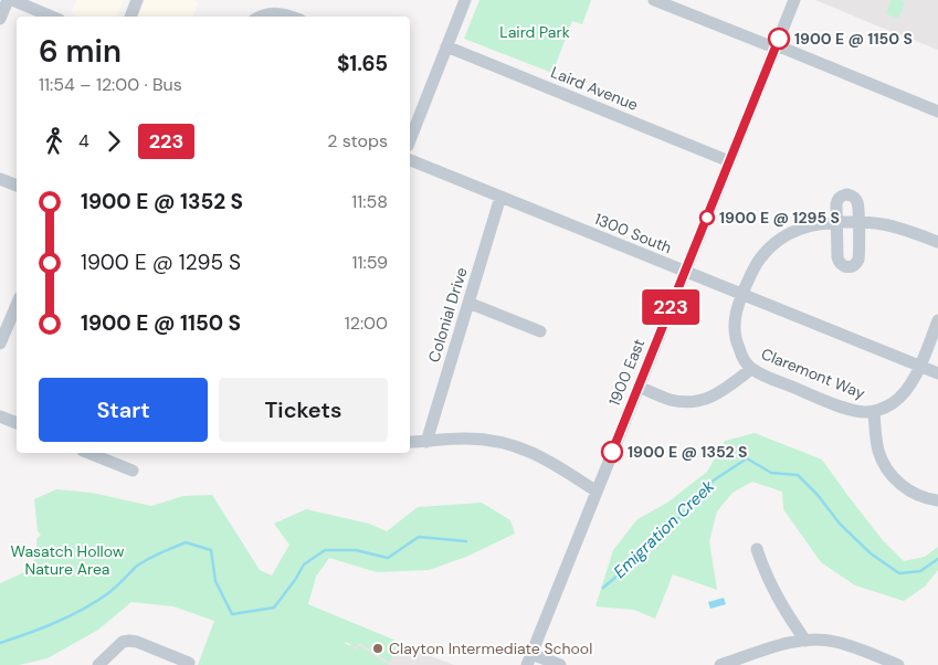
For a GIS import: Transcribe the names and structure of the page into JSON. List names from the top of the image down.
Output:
{
  "streets": {
    "street": [
      "Laird Avenue",
      "1300 South",
      "Colonial Drive",
      "1900 East",
      "Claremont Way"
    ]
  },
  "crossings": [
    ["Laird Avenue", "1900 East"],
    ["1300 South", "Colonial Drive"],
    ["1300 South", "1900 East"],
    ["1300 South", "Claremont Way"]
  ],
  "water": ["Emigration Creek"],
  "parks": ["Laird Park", "Wasatch Hollow Nature Area"],
  "places": [
    "1900 E @ 1150 S",
    "1900 E @ 1295 S",
    "1900 E @ 1352 S",
    "Clayton Intermediate School"
  ],
  "lines": ["bus line 223"],
  "page": {
    "on_map": "223",
    "heading": ["6 min", "11:54 – 12:00 · Bus", "$1.65"],
    "legs": ["4", "223", "2 stops"],
    "list": [
      {
        "name": "1900 E @ 1352 S",
        "value": "11:58"
      },
      {
        "name": "1900 E @ 1295 S",
        "value": "11:59"
      },
      {
        "name": "1900 E @ 1150 S",
        "value": "12:00"
      }
    ],
    "buttons": ["Start", "Tickets"]
  }
}
